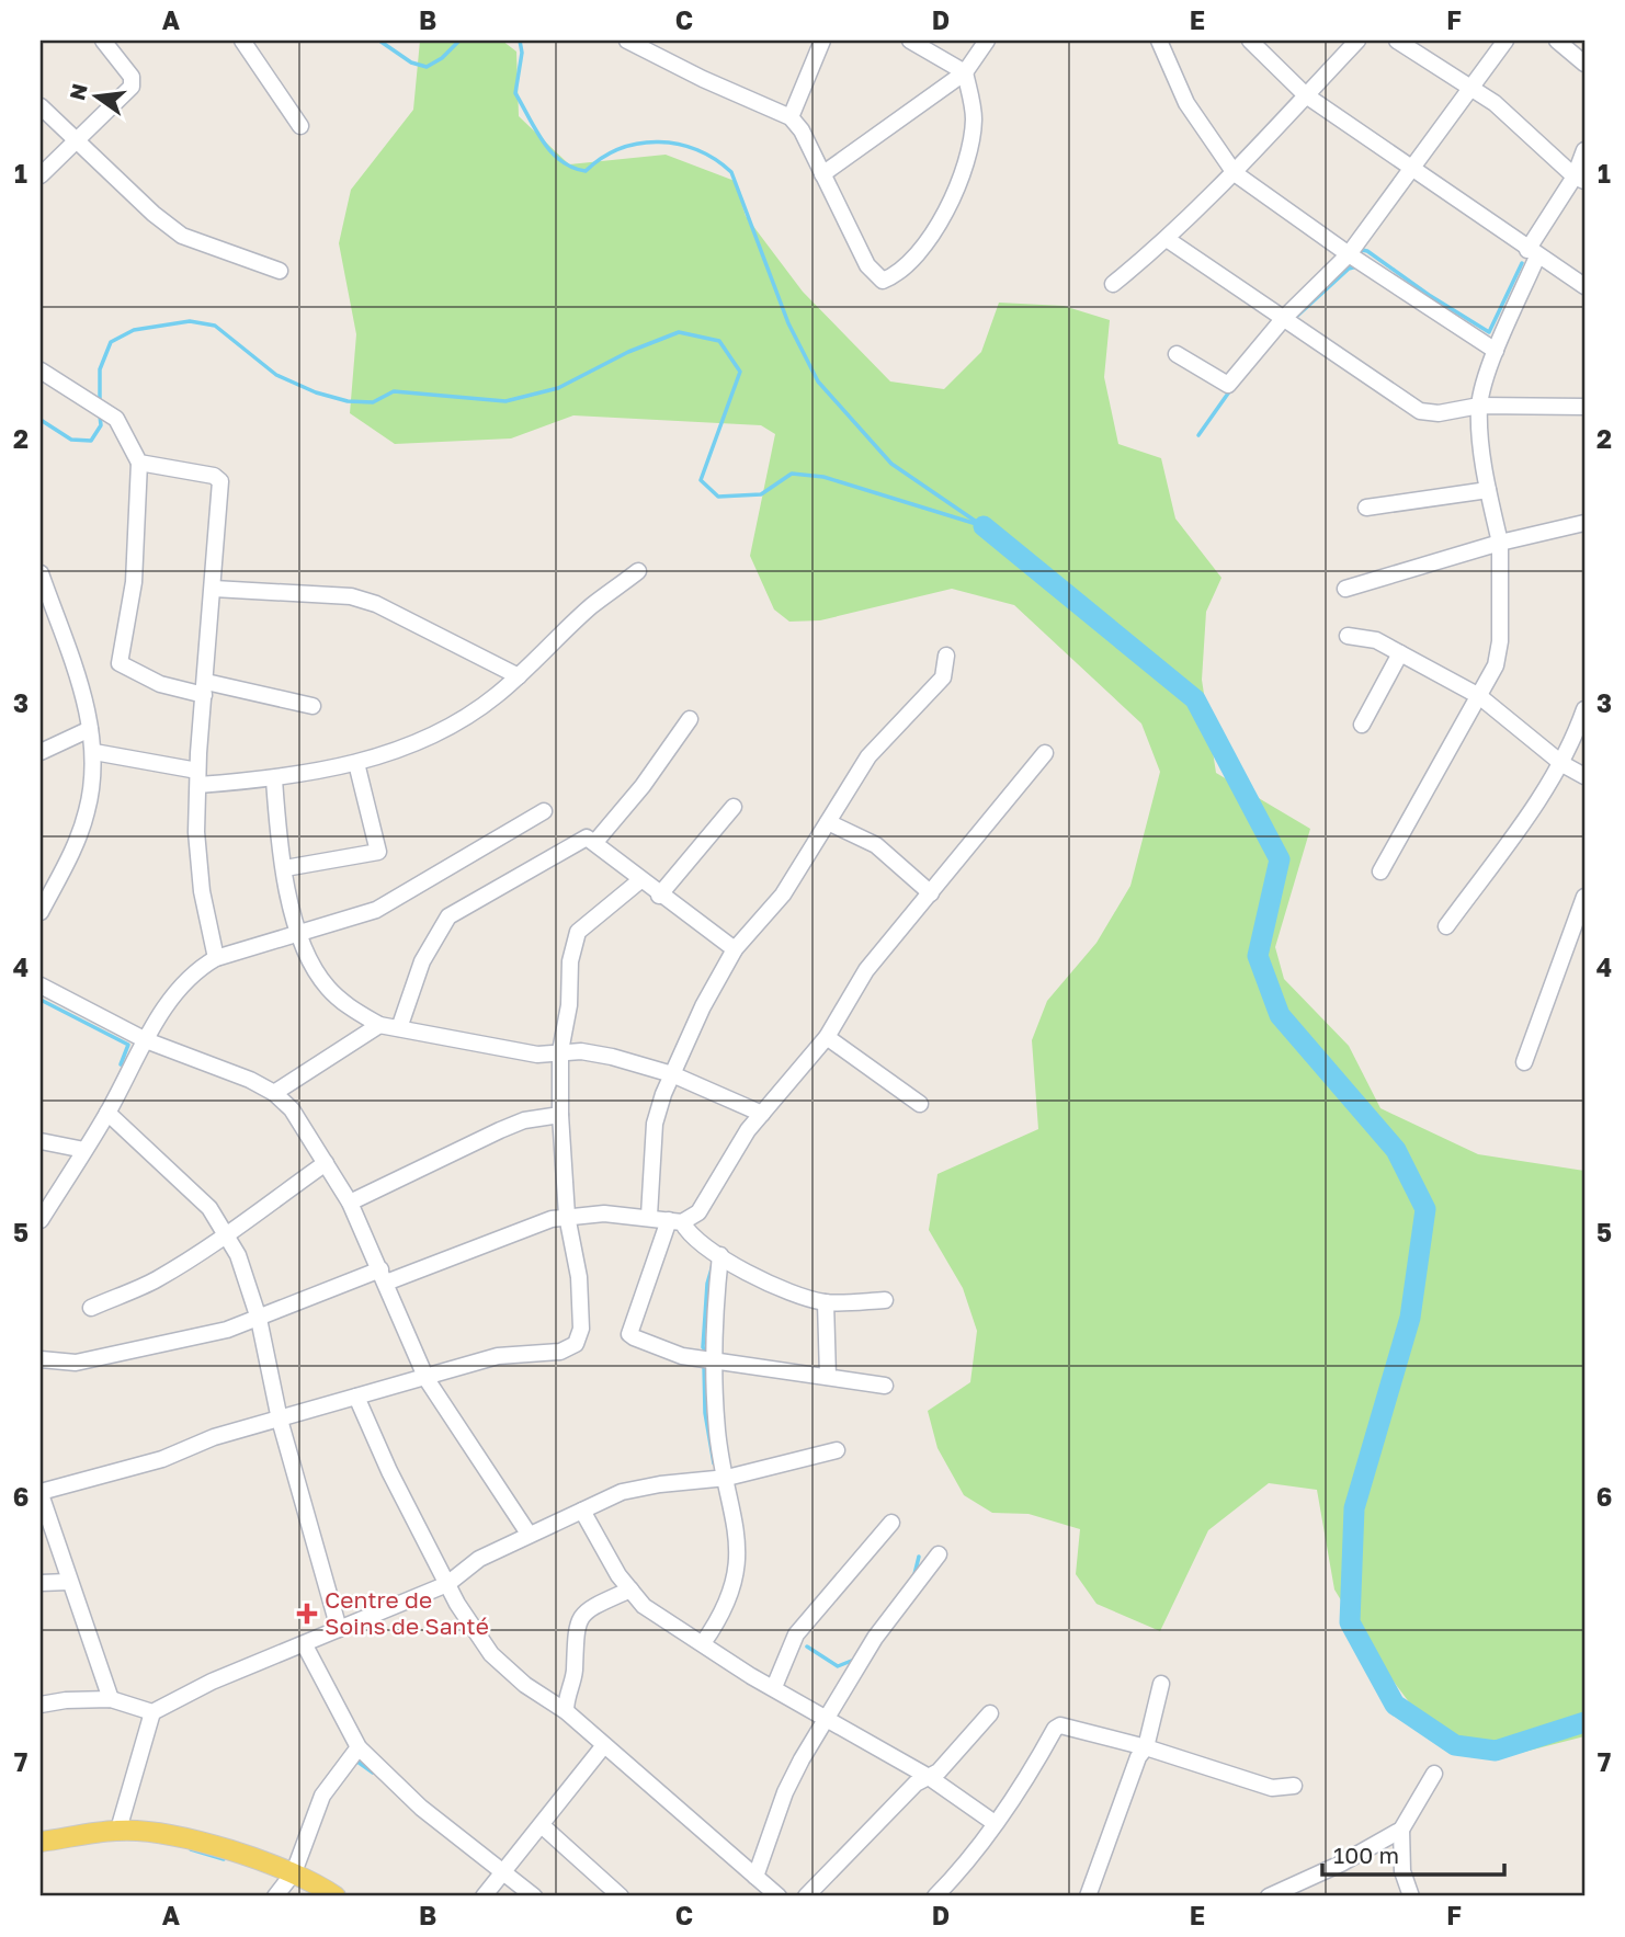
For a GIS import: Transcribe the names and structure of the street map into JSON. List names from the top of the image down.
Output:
{
  "places": {
    "health": ["Centre de Soins de Santé"]
  },
  "scale_bar": "100 m",
  "north": "left",
  "grid": {
    "columns": [
      "A",
      "B",
      "C",
      "D",
      "E",
      "F"
    ],
    "rows": [
      "1",
      "2",
      "3",
      "4",
      "5",
      "6",
      "7"
    ]
  }
}
